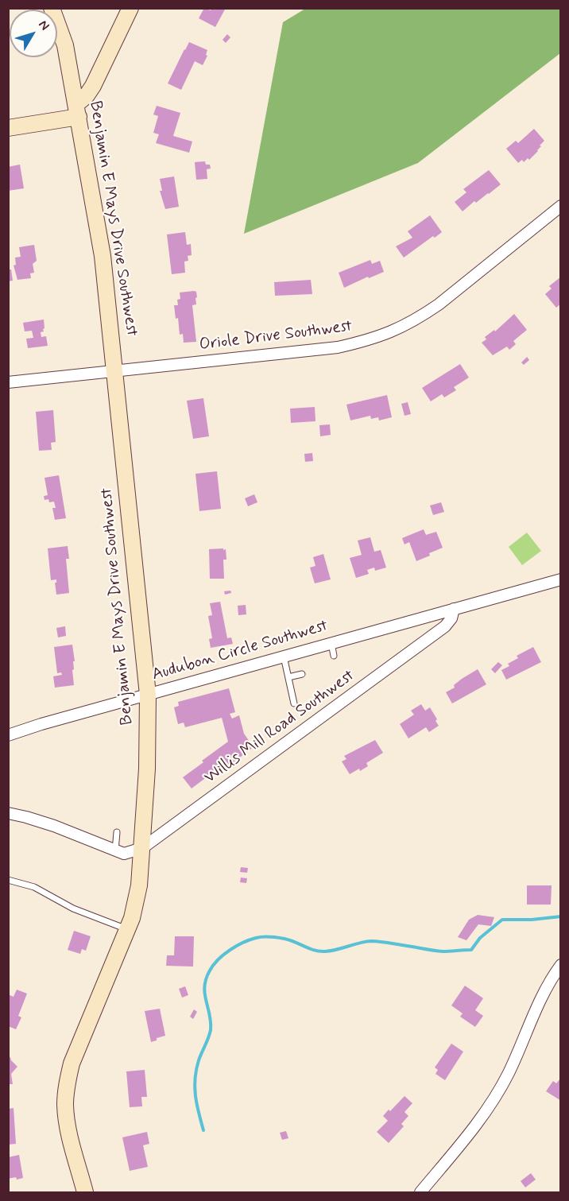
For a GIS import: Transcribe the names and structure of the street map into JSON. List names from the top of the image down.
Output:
{
  "streets": {
    "street": [
      "Benjamin E Mays Drive Southwest",
      "Oriole Drive Southwest",
      "Audubon Circle Southwest",
      "Willis Mill Road Southwest"
    ]
  },
  "crossings": [
    ["Benjamin E Mays Drive Southwest", "Oriole Drive Southwest"],
    ["Benjamin E Mays Drive Southwest", "Audubon Circle Southwest"],
    ["Benjamin E Mays Drive Southwest", "Willis Mill Road Southwest"],
    ["Audubon Circle Southwest", "Willis Mill Road Southwest"]
  ],
  "north": "top right"
}
